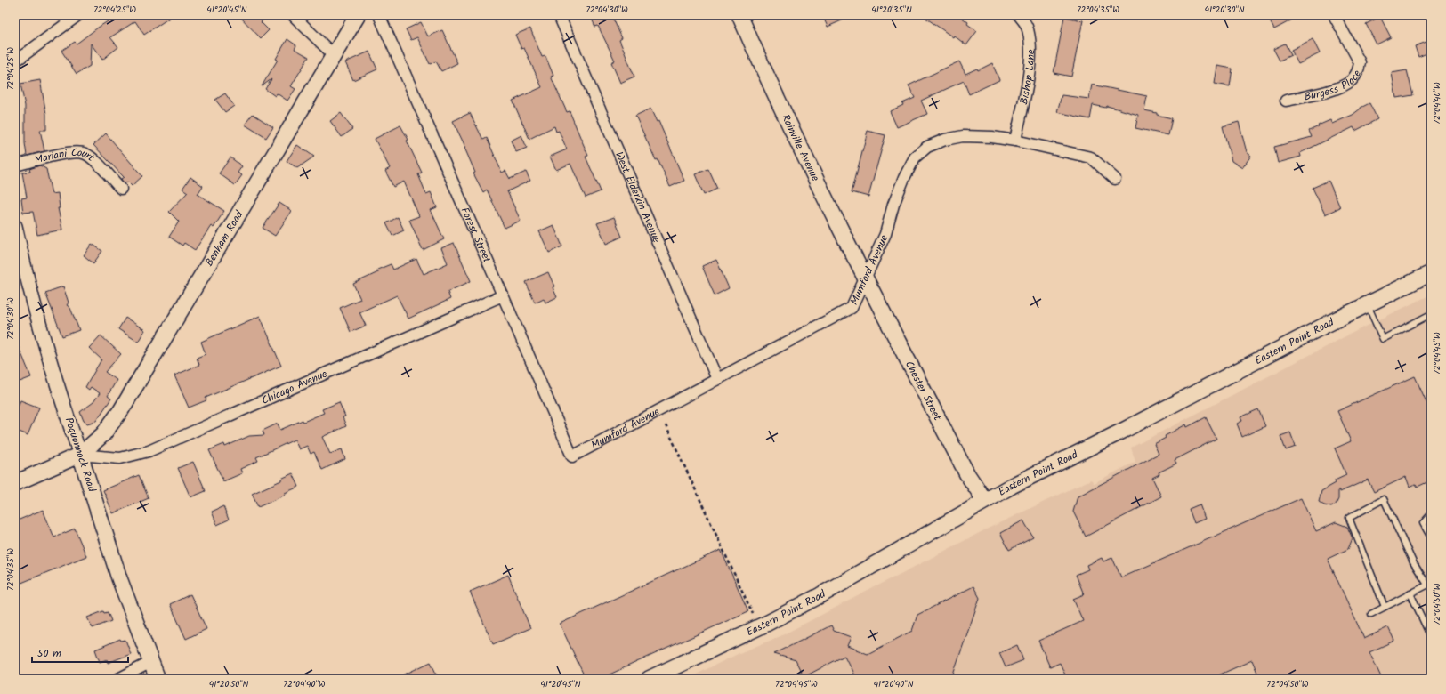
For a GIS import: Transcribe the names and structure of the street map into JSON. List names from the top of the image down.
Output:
{
  "streets": {
    "main road": [
      "Rainville Avenue",
      "Benham Road",
      "Eastern Point Road",
      "Chester Street",
      "Poquonnock Road"
    ],
    "street": [
      "Bishop Lane",
      "Burgess Place",
      "Mariani Court",
      "West Elderkin Avenue",
      "Forest Street",
      "Mumford Avenue",
      "Chicago Avenue"
    ]
  },
  "crossings": [
    ["Bishop Lane", "Mumford Avenue"],
    ["Rainville Avenue", "Mumford Avenue"],
    ["Rainville Avenue", "Chester Street"],
    ["West Elderkin Avenue", "Mumford Avenue"],
    ["Forest Street", "Mumford Avenue"],
    ["Forest Street", "Chicago Avenue"],
    ["Benham Road", "Chicago Avenue"],
    ["Benham Road", "Poquonnock Road"],
    ["Mumford Avenue", "Chester Street"],
    ["Eastern Point Road", "Chester Street"],
    ["Chicago Avenue", "Poquonnock Road"]
  ],
  "scale_bar": "50 m",
  "coordinates": [
    "72°04'25\"W",
    "41°20'45\"N",
    "72°04'30\"W",
    "41°20'35\"N",
    "72°04'35\"W",
    "41°20'30\"N",
    "72°04'40\"W",
    "72°04'45\"W",
    "72°04'50\"W",
    "41°20'50\"N",
    "41°20'40\"N"
  ]
}
